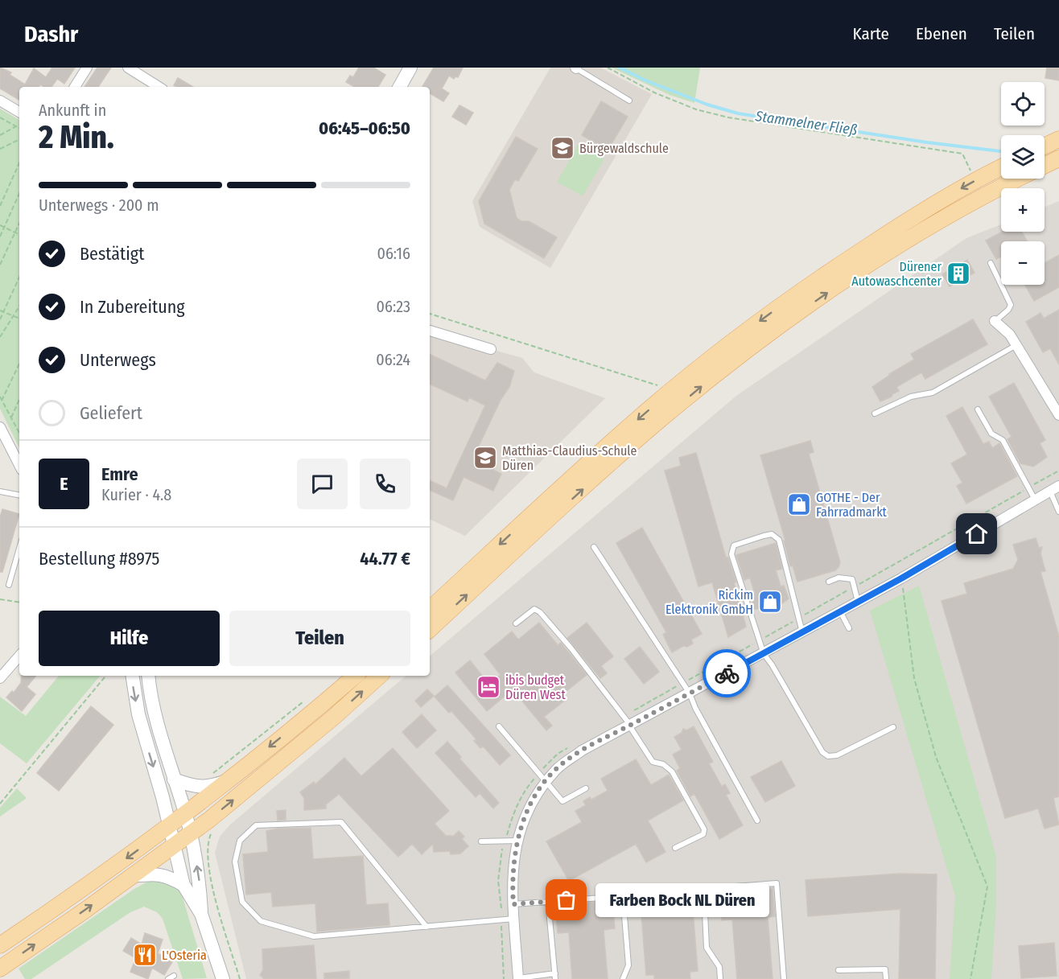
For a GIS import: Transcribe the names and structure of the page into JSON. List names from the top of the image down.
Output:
{
  "water": ["Stammelner Fließ"],
  "places": {
    "school or university": ["Bürgewaldschule", "Matthias-Claudius-Schule Düren"],
    "building": ["Dürener Autowaschcenter"],
    "shop": ["GOTHE - Der Fahrradmarkt", "Rickim Elektronik GmbH"],
    "hotel": ["ibis budget Düren West"],
    "other": ["Farben Bock NL Düren"],
    "restaurant": ["L'Osteria"]
  },
  "page": {
    "header": "Dashr",
    "nav": ["Karte", "Ebenen", "Teilen"],
    "map_buttons": ["+", "−"],
    "heading": ["2 Min.", "Ankunft in", "06:45–06:50"],
    "panel": [
      "Emre",
      "Kurier · 4.8",
      "Bestellung #8975",
      "44.77 €"
    ],
    "bar": "Unterwegs · 200 m",
    "list": [
      ["Bestätigt", "06:16"],
      ["In Zubereitung", "06:23"],
      ["Unterwegs", "06:24"],
      "Geliefert"
    ],
    "round": "E",
    "buttons": ["Hilfe", "Teilen"],
    "bubble": "Farben Bock NL Düren"
  }
}
